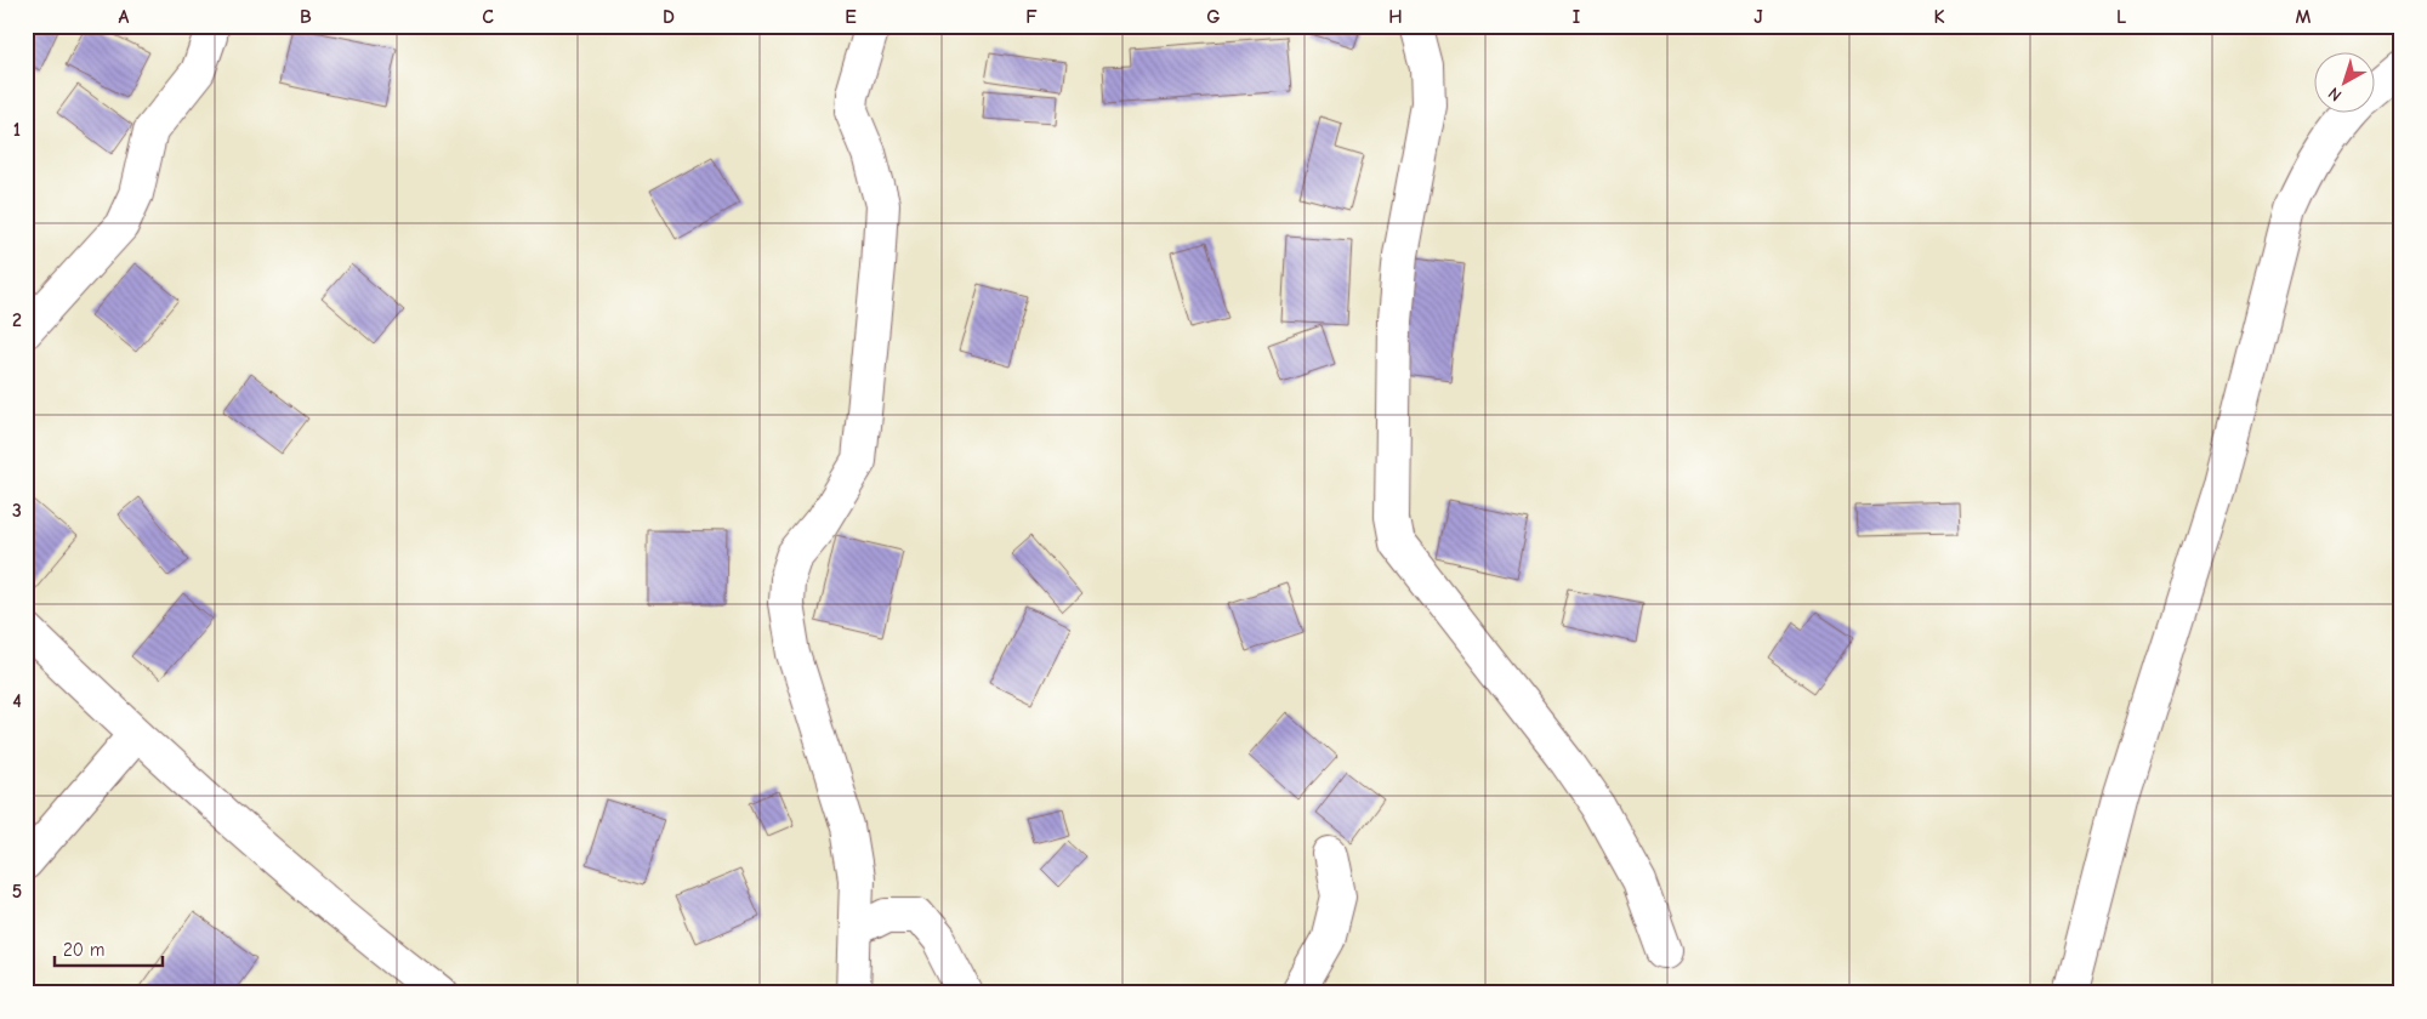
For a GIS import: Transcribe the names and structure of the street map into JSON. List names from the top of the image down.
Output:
{
  "scale_bar": "20 m",
  "north": "bottom left",
  "grid": {
    "columns": [
      "A",
      "B",
      "C",
      "D",
      "E",
      "F",
      "G",
      "H",
      "I",
      "J",
      "K",
      "L",
      "M"
    ],
    "rows": [
      "1",
      "2",
      "3",
      "4",
      "5"
    ]
  }
}
